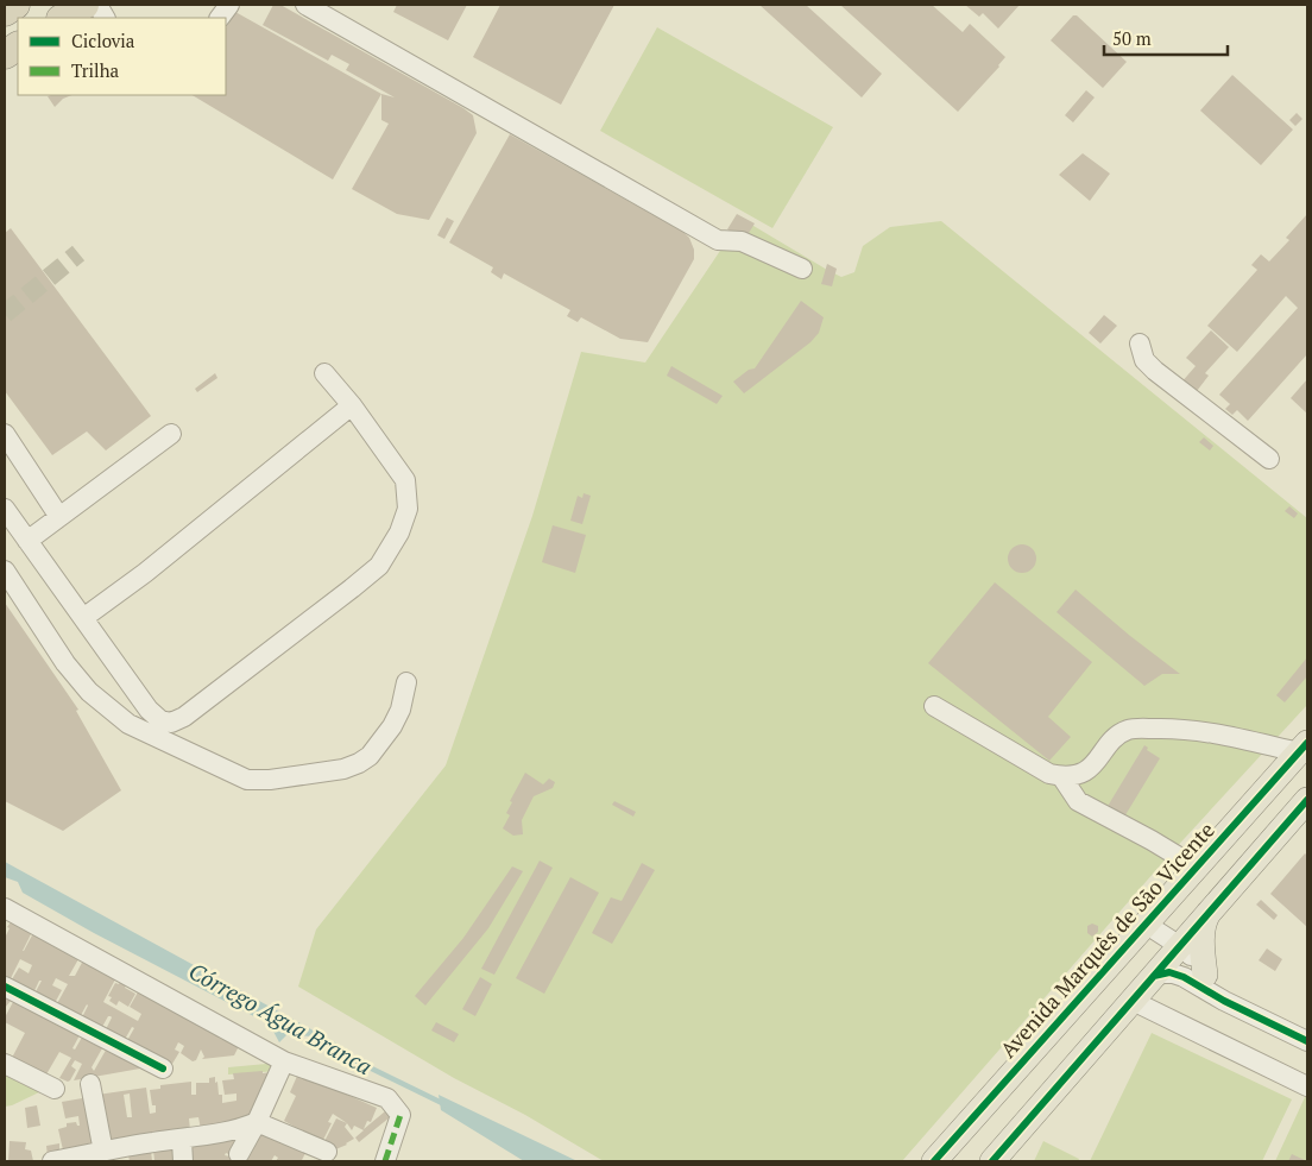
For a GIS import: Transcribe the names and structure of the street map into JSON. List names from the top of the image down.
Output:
{
  "streets": {
    "main road": ["Avenida Marquês de São Vicente"]
  },
  "water": ["Córrego Água Branca"],
  "legend": ["Ciclovia", "Trilha"],
  "scale_bar": "50 m"
}
